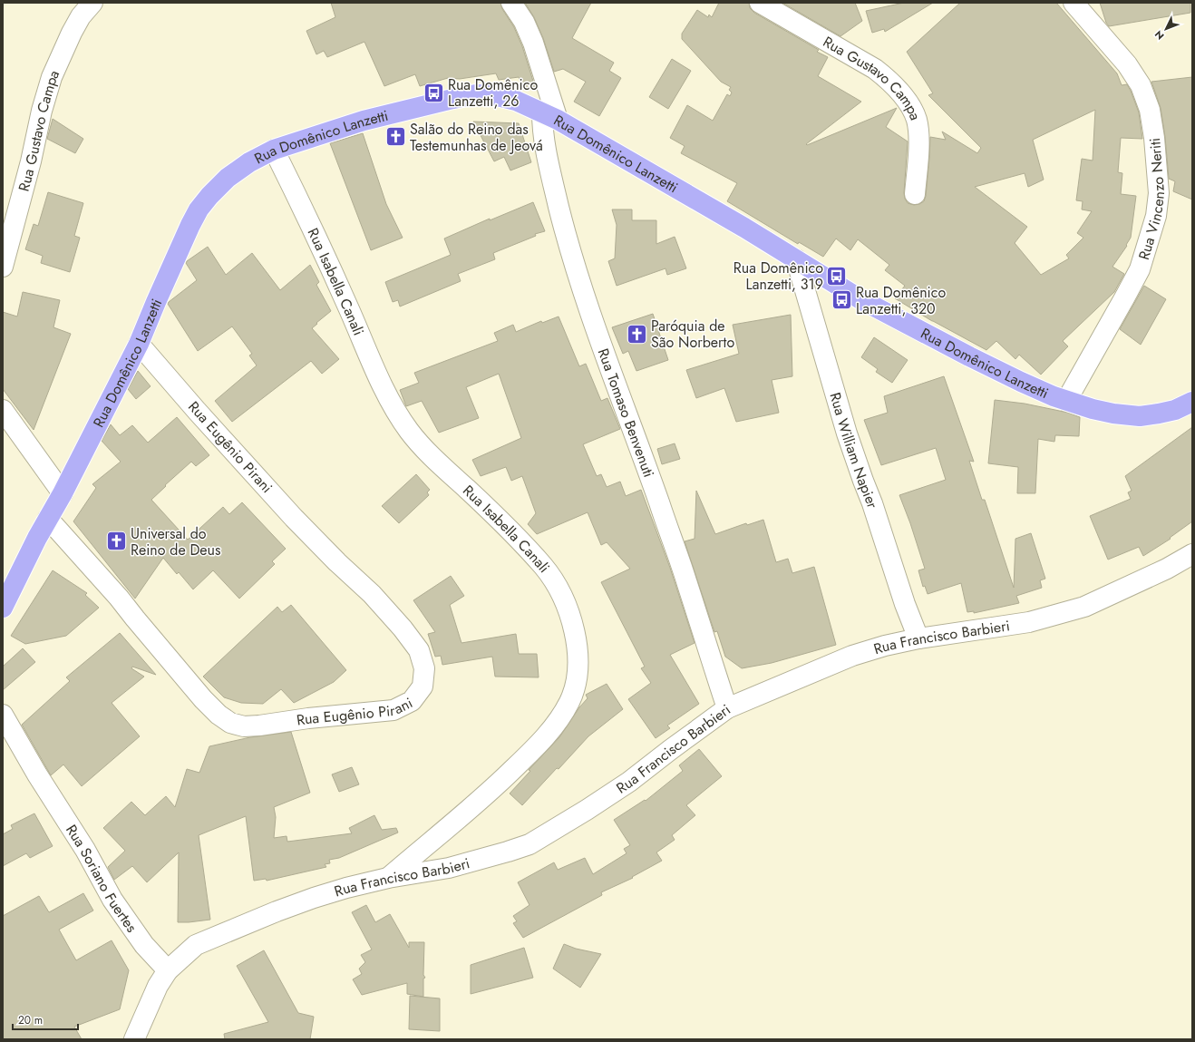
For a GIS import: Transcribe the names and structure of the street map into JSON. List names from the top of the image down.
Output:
{
  "streets": {
    "main road": ["Rua Domênico Lanzetti"],
    "street": [
      "Rua Gustavo Campa",
      "Rua Vincenzo Neriti",
      "Rua Isabella Canali",
      "Rua Tomaso Benvenuti",
      "Rua Eugênio Pirani",
      "Rua William Napier",
      "Rua Francisco Barbieri",
      "Rua Soriano Fuertes"
    ]
  },
  "crossings": [
    ["Rua Domênico Lanzetti", "Rua Vincenzo Neriti"],
    ["Rua Domênico Lanzetti", "Rua Isabella Canali"],
    ["Rua Domênico Lanzetti", "Rua Tomaso Benvenuti"],
    ["Rua Domênico Lanzetti", "Rua Eugênio Pirani"],
    ["Rua Domênico Lanzetti", "Rua William Napier"],
    ["Rua Isabella Canali", "Rua Francisco Barbieri"],
    ["Rua Tomaso Benvenuti", "Rua Francisco Barbieri"],
    ["Rua William Napier", "Rua Francisco Barbieri"],
    ["Rua Francisco Barbieri", "Rua Soriano Fuertes"]
  ],
  "places": {
    "bus stop": ["Rua Domênico Lanzetti, 26", "Rua Domênico Lanzetti, 319", "Rua Domênico Lanzetti, 320"],
    "church": ["Salão do Reino das Testemunhas de Jeová", "Paróquia de São Norberto", "Universal do Reino de Deus"]
  },
  "scale_bar": "20 m",
  "north": "bottom left"
}
